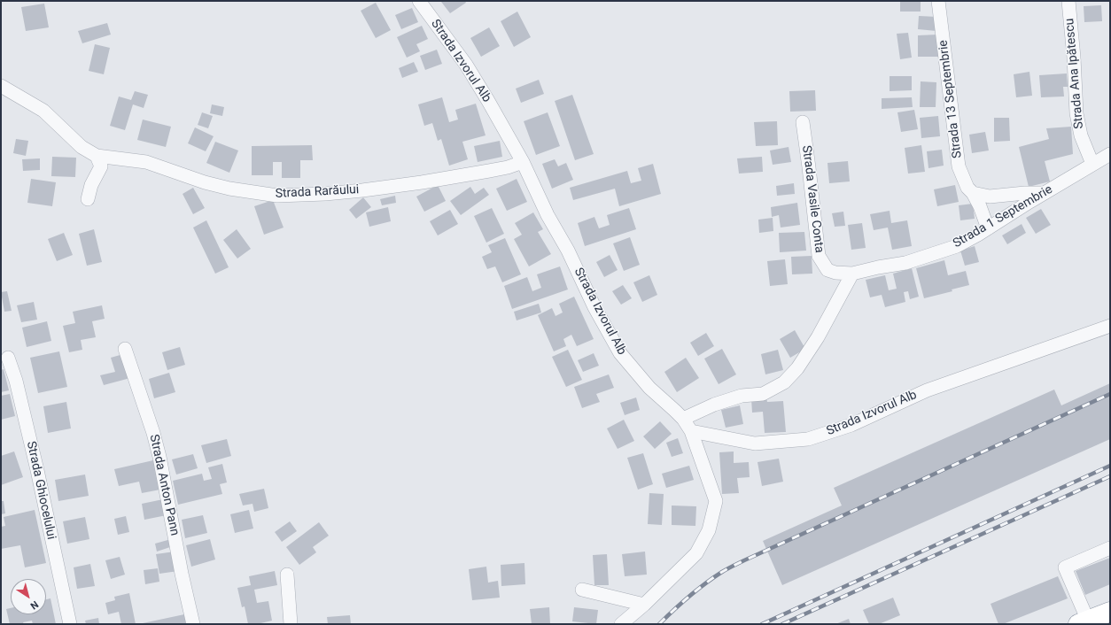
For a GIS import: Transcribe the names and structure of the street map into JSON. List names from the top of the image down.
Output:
{
  "streets": {
    "street": [
      "Strada Izvorul Alb",
      "Strada Ana Ipătescu",
      "Strada 13 Septembrie",
      "Strada Rarăului",
      "Strada Vasile Conta",
      "Strada 1 Septembrie",
      "Strada Anton Pann",
      "Strada Ghiocelului"
    ]
  },
  "crossings": [
    ["Strada Izvorul Alb", "Strada Rarăului"],
    ["Strada Ana Ipătescu", "Strada 1 Septembrie"],
    ["Strada 13 Septembrie", "Strada 1 Septembrie"],
    ["Strada Vasile Conta", "Strada 1 Septembrie"]
  ],
  "north": "bottom right"
}
